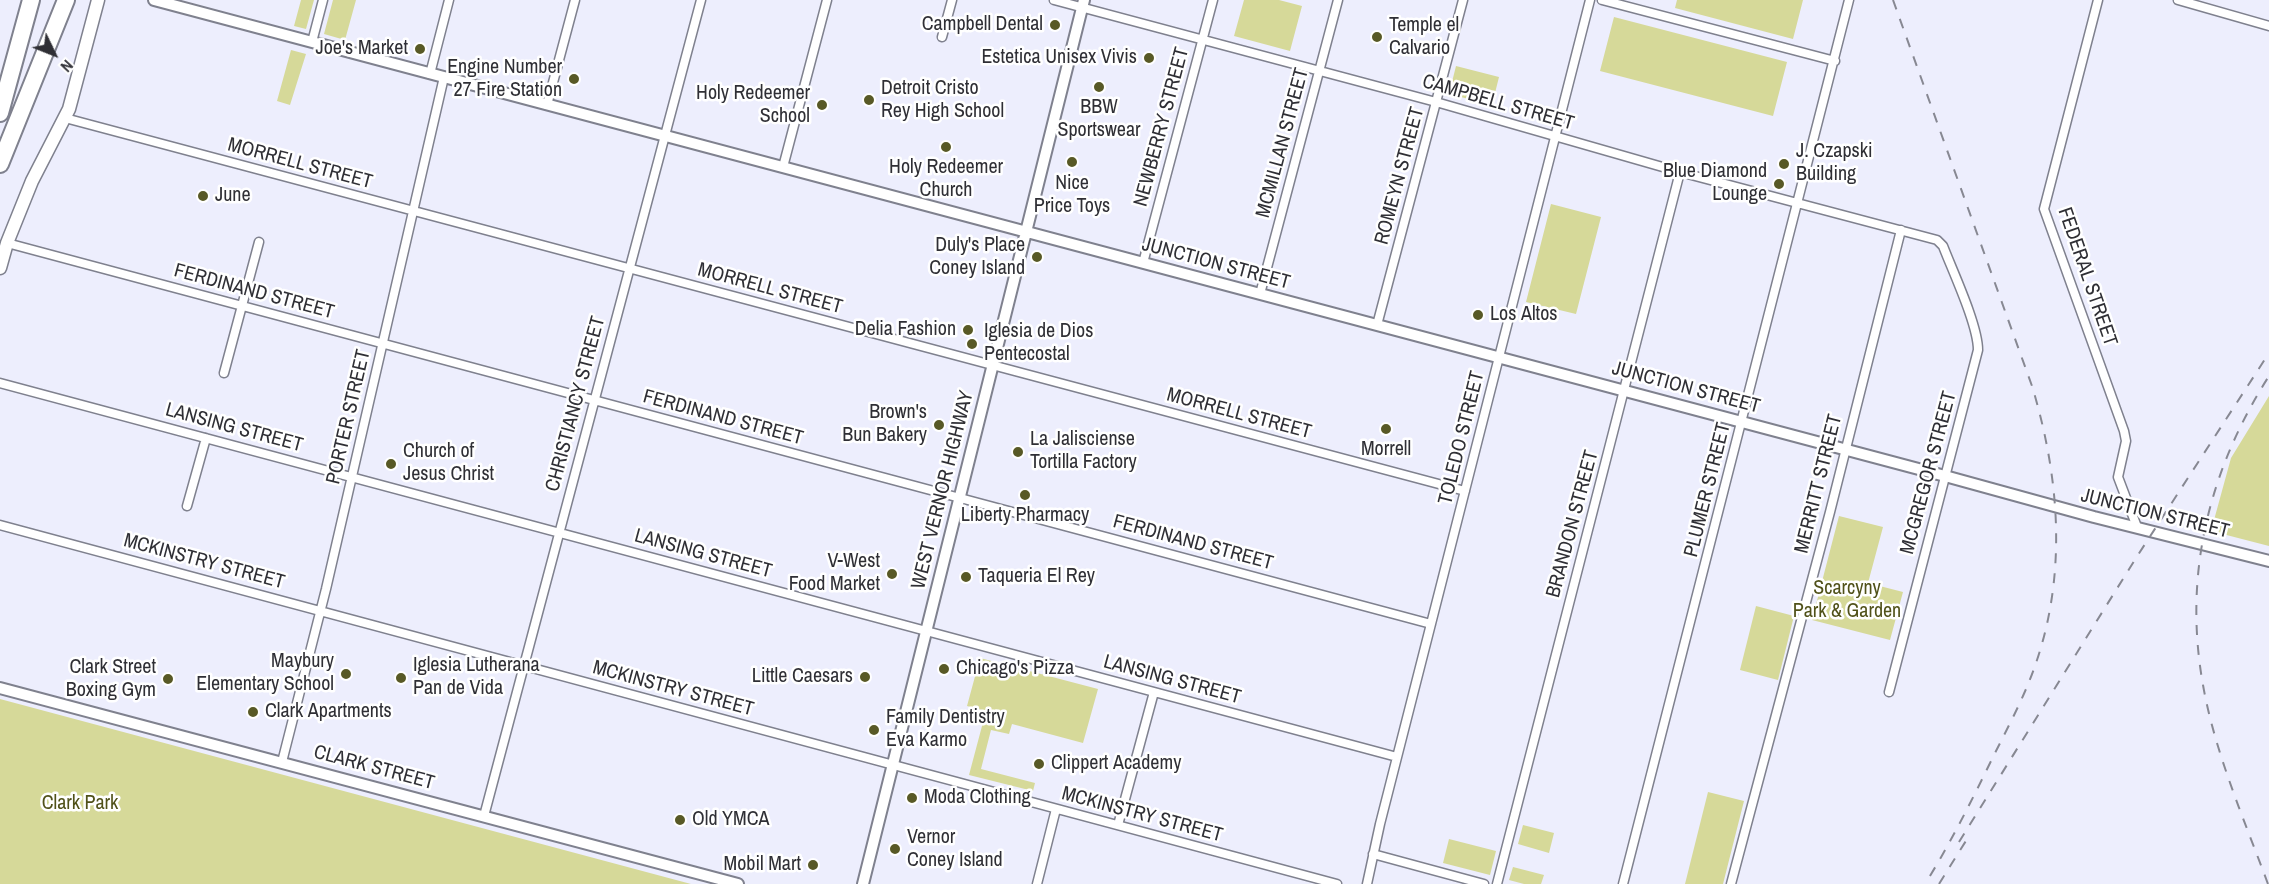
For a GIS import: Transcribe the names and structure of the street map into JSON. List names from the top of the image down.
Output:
{
  "streets": {
    "street": [
      "CAMPBELL STREET",
      "NEWBERRY STREET",
      "MCMILLAN STREET",
      "MORRELL STREET",
      "ROMEYN STREET",
      "JUNCTION STREET",
      "FEDERAL STREET",
      "FERDINAND STREET",
      "CHRISTIANCY STREET",
      "PORTER STREET",
      "LANSING STREET",
      "TOLEDO STREET",
      "MCGREGOR STREET",
      "MERRITT STREET",
      "WEST VERNOR HIGHWAY",
      "PLUMER STREET",
      "BRANDON STREET",
      "MCKINSTRY STREET",
      "CLARK STREET"
    ]
  },
  "crossings": [
    ["CAMPBELL STREET", "NEWBERRY STREET"],
    ["CAMPBELL STREET", "MCMILLAN STREET"],
    ["CAMPBELL STREET", "ROMEYN STREET"],
    ["CAMPBELL STREET", "TOLEDO STREET"],
    ["CAMPBELL STREET", "MCGREGOR STREET"],
    ["CAMPBELL STREET", "MERRITT STREET"],
    ["CAMPBELL STREET", "WEST VERNOR HIGHWAY"],
    ["CAMPBELL STREET", "PLUMER STREET"],
    ["CAMPBELL STREET", "BRANDON STREET"],
    ["NEWBERRY STREET", "JUNCTION STREET"],
    ["MCMILLAN STREET", "JUNCTION STREET"],
    ["MORRELL STREET", "CHRISTIANCY STREET"],
    ["MORRELL STREET", "PORTER STREET"],
    ["MORRELL STREET", "TOLEDO STREET"],
    ["MORRELL STREET", "WEST VERNOR HIGHWAY"],
    ["ROMEYN STREET", "JUNCTION STREET"],
    ["JUNCTION STREET", "FEDERAL STREET"],
    ["JUNCTION STREET", "CHRISTIANCY STREET"],
    ["JUNCTION STREET", "PORTER STREET"],
    ["JUNCTION STREET", "TOLEDO STREET"],
    ["JUNCTION STREET", "MCGREGOR STREET"],
    ["JUNCTION STREET", "MERRITT STREET"],
    ["JUNCTION STREET", "WEST VERNOR HIGHWAY"],
    ["JUNCTION STREET", "PLUMER STREET"],
    ["JUNCTION STREET", "BRANDON STREET"],
    ["FERDINAND STREET", "CHRISTIANCY STREET"],
    ["FERDINAND STREET", "PORTER STREET"],
    ["FERDINAND STREET", "TOLEDO STREET"],
    ["FERDINAND STREET", "WEST VERNOR HIGHWAY"],
    ["CHRISTIANCY STREET", "LANSING STREET"],
    ["CHRISTIANCY STREET", "MCKINSTRY STREET"],
    ["CHRISTIANCY STREET", "CLARK STREET"],
    ["PORTER STREET", "LANSING STREET"],
    ["PORTER STREET", "MCKINSTRY STREET"],
    ["PORTER STREET", "CLARK STREET"],
    ["LANSING STREET", "TOLEDO STREET"],
    ["LANSING STREET", "WEST VERNOR HIGHWAY"],
    ["WEST VERNOR HIGHWAY", "MCKINSTRY STREET"]
  ],
  "parks": ["Scarcyny Park & Garden", "Clark Park"],
  "places": [
    "Campbell Dental",
    "Temple el Calvario",
    "Joe's Market",
    "Estetica Unisex Vivis",
    "Engine Number 27 Fire Station",
    "BBW Sportswear",
    "Detroit Cristo Rey High School",
    "Holy Redeemer School",
    "Holy Redeemer Church",
    "Nice Price Toys",
    "J. Czapski Building",
    "Blue Diamond Lounge",
    "June",
    "Duly's Place Coney Island",
    "Los Altos",
    "Delia Fashion",
    "Iglesia de Dios Pentecostal",
    "Brown's Bun Bakery",
    "Morrell",
    "La Jalisciense Tortilla Factory",
    "Church of Jesus Christ",
    "Liberty Pharmacy",
    "V-West Food Market",
    "Taqueria El Rey",
    "Chicago's Pizza",
    "Maybury Elementary School",
    "Little Caesars",
    "Iglesia Lutherana Pan de Vida",
    "Clark Street Boxing Gym",
    "Clark Apartments",
    "Family Dentistry Eva Karmo",
    "Clippert Academy",
    "Moda Clothing",
    "Old YMCA",
    "Vernor Coney Island",
    "Mobil Mart"
  ],
  "north": "bottom right"
}
